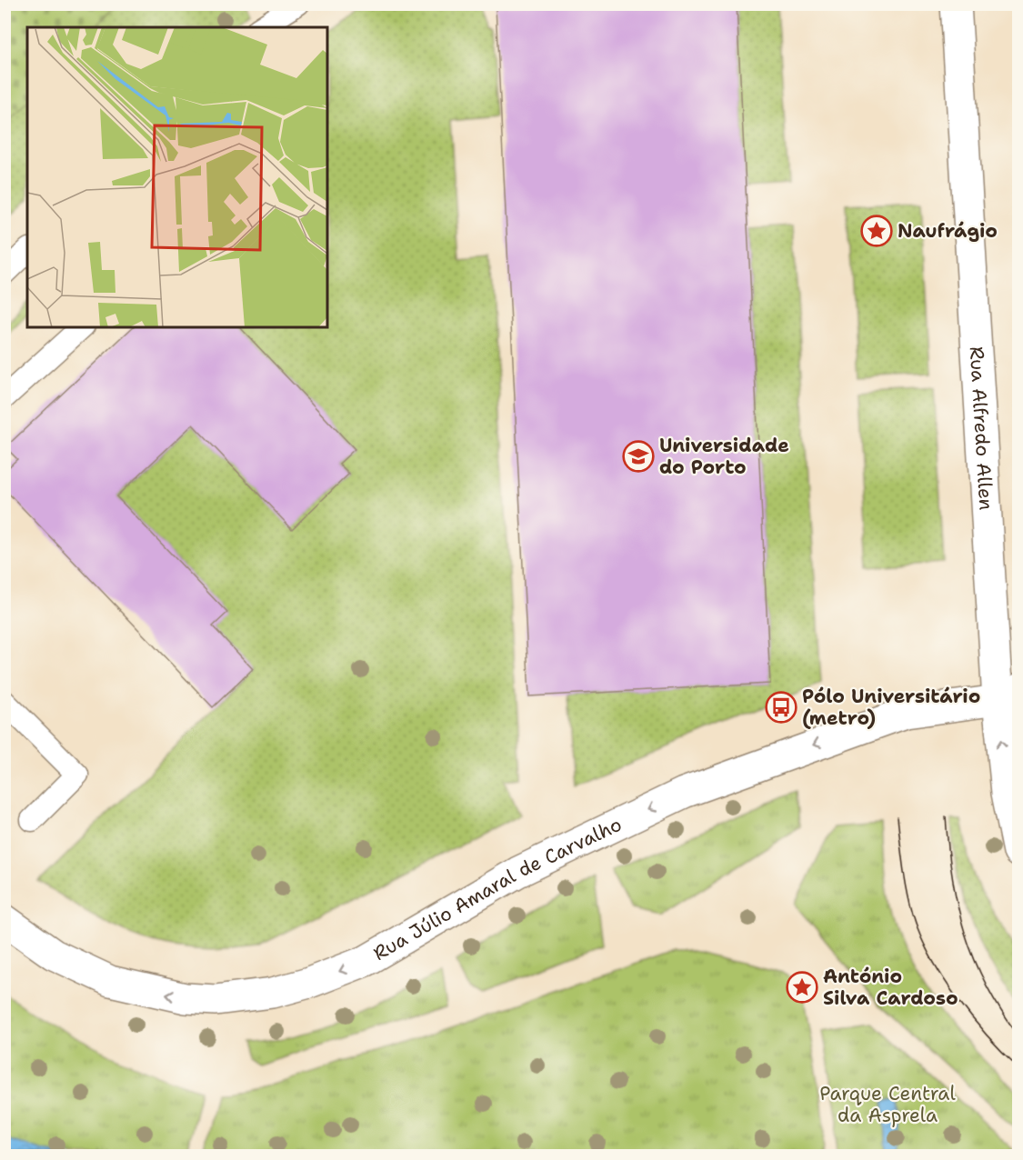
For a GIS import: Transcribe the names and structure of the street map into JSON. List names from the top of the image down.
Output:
{
  "streets": {
    "street": ["Rua Alfredo Allen", "Rua Júlio Amaral de Carvalho"]
  },
  "crossings": [
    ["Rua Alfredo Allen", "Rua Júlio Amaral de Carvalho"]
  ],
  "one_way": ["Rua Júlio Amaral de Carvalho"],
  "parks": ["Parque Central da Asprela"],
  "places": {
    "place": ["Naufrágio", "António Silva Cardoso"],
    "school or university": ["Universidade do Porto"],
    "bus stop": ["Pólo Universitário (metro)"]
  }
}
